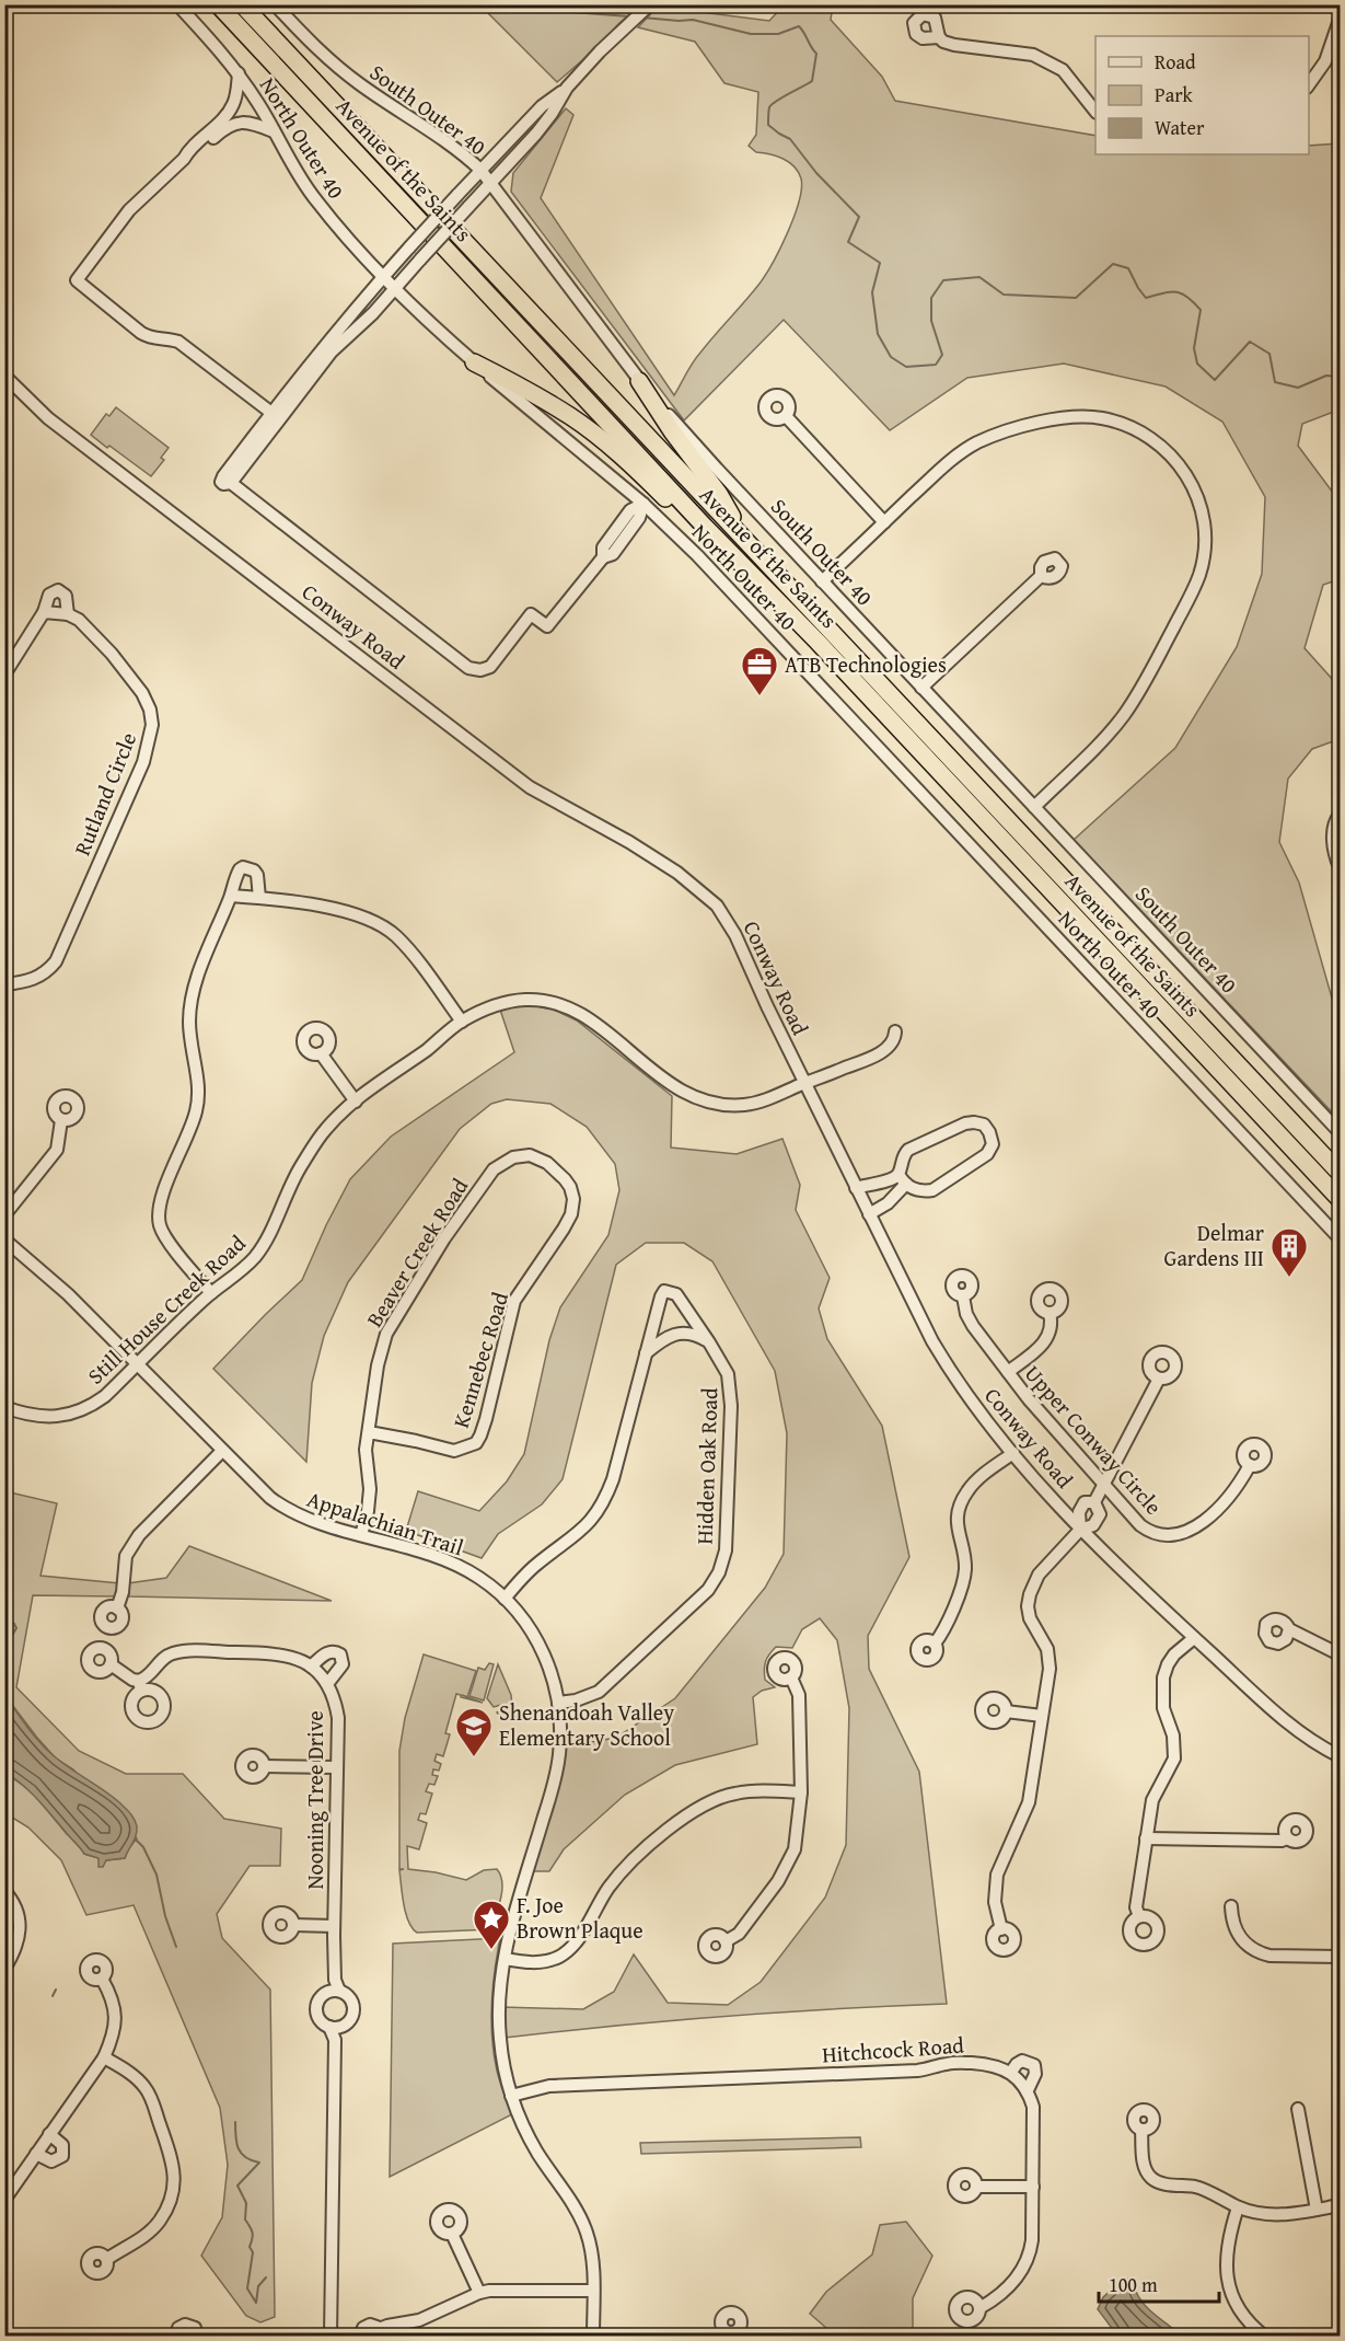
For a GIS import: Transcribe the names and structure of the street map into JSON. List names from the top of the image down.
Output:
{
  "streets": {
    "highway": ["Avenue of the Saints"],
    "street": [
      "South Outer 40",
      "North Outer 40",
      "Conway Road",
      "Rutland Circle",
      "Beaver Creek Road",
      "Still House Creek Road",
      "Kennebec Road",
      "Upper Conway Circle",
      "Hidden Oak Road",
      "Appalachian Trail",
      "Nooning Tree Drive",
      "Hitchcock Road"
    ]
  },
  "crossings": [
    ["Conway Road", "Still House Creek Road"],
    ["Beaver Creek Road", "Kennebec Road"],
    ["Beaver Creek Road", "Appalachian Trail"],
    ["Still House Creek Road", "Appalachian Trail"],
    ["Hidden Oak Road", "Appalachian Trail"],
    ["Appalachian Trail", "Hitchcock Road"]
  ],
  "places": {
    "office": ["ATB Technologies"],
    "building": ["Delmar Gardens III"],
    "school or university": ["Shenandoah Valley Elementary School"],
    "place": ["F. Joe Brown Plaque"]
  },
  "legend": ["Road", "Park", "Water"],
  "scale_bar": "100 m"
}
